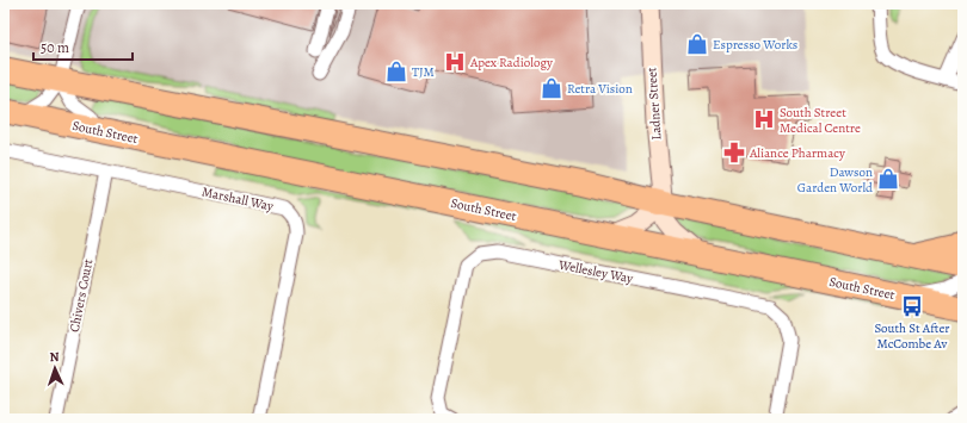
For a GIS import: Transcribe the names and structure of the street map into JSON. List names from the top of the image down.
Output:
{
  "streets": {
    "highway": ["South Street"],
    "street": [
      "Ladner Street",
      "Marshall Way",
      "Wellesley Way",
      "Chivers Court"
    ]
  },
  "crossings": [
    ["Ladner Street", "South Street"],
    ["Marshall Way", "Chivers Court"]
  ],
  "places": {
    "shop": [
      "Espresso Works",
      "TJM",
      "Retra Vision",
      "Dawson Garden World"
    ],
    "hospital": ["Apex Radiology", "South Street Medical Centre"],
    "pharmacy": ["Aliance Pharmacy"],
    "bus stop": ["South St After McCombe Av"]
  },
  "scale_bar": "50 m",
  "north": "top"
}
